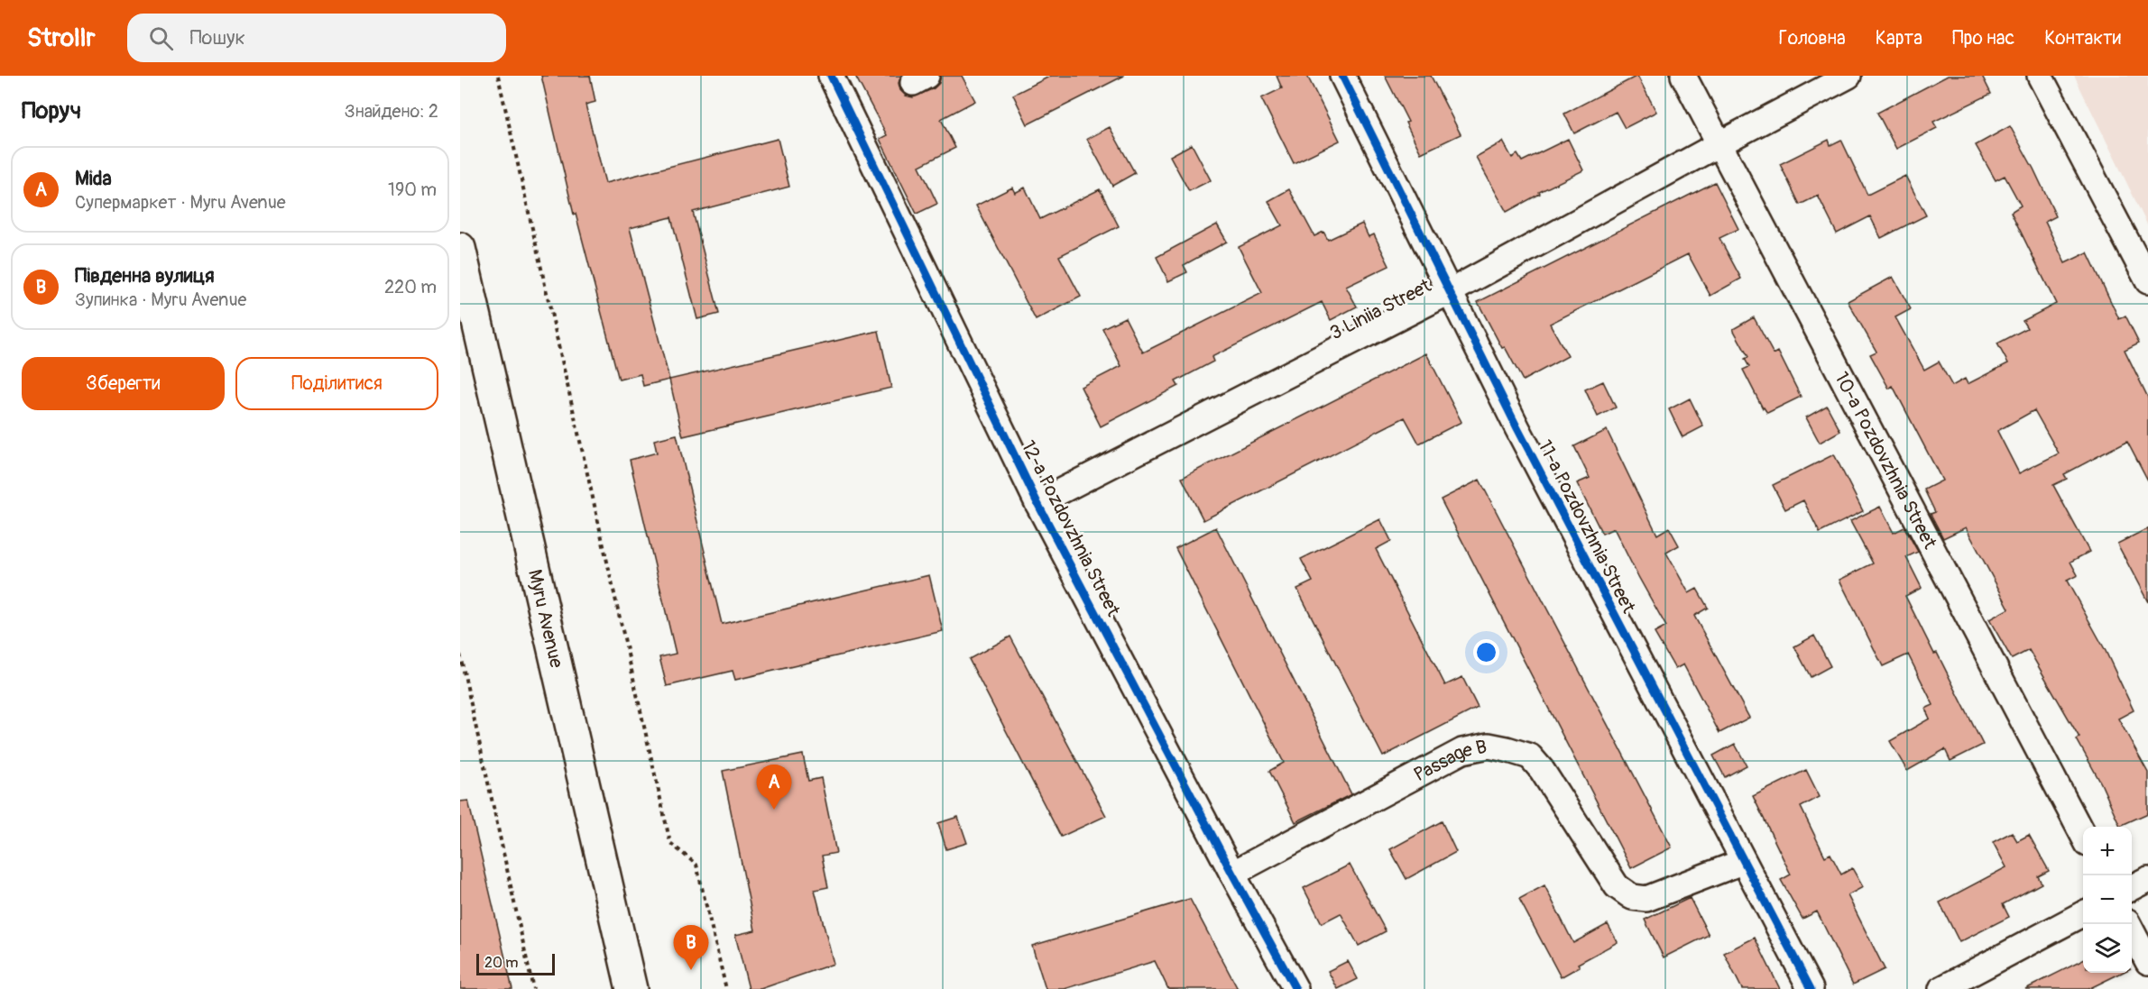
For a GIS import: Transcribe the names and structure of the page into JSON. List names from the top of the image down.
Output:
{
  "streets": {
    "main road": ["Myru Avenue"],
    "street": [
      "3 Liniia Street",
      "10-a Pozdovzhnia Street",
      "11-a Pozdovzhnia Street",
      "12-a Pozdovzhnia Street",
      "Passage B"
    ]
  },
  "crossings": [
    ["3 Liniia Street", "10-a Pozdovzhnia Street"],
    ["3 Liniia Street", "11-a Pozdovzhnia Street"],
    ["3 Liniia Street", "12-a Pozdovzhnia Street"],
    ["11-a Pozdovzhnia Street", "Passage B"],
    ["12-a Pozdovzhnia Street", "Passage B"]
  ],
  "scale_bar": "20 m",
  "page": {
    "header": "Strollr",
    "search": "Пошук",
    "nav": [
      "Головна",
      "Карта",
      "Про нас",
      "Контакти"
    ],
    "heading": ["Поруч", "Знайдено: 2"],
    "list": [
      {
        "mark": "A",
        "name": "Mida",
        "note": "Супермаркет · Myru Avenue",
        "value": "190 m"
      },
      {
        "mark": "B",
        "name": "Південна вулиця",
        "note": "Зупинка · Myru Avenue",
        "value": "220 m"
      }
    ],
    "buttons": ["Зберегти", "Поділитися"],
    "pins": ["A", "B"],
    "map_buttons": ["+", "−"],
    "scale": "20 m"
  }
}
